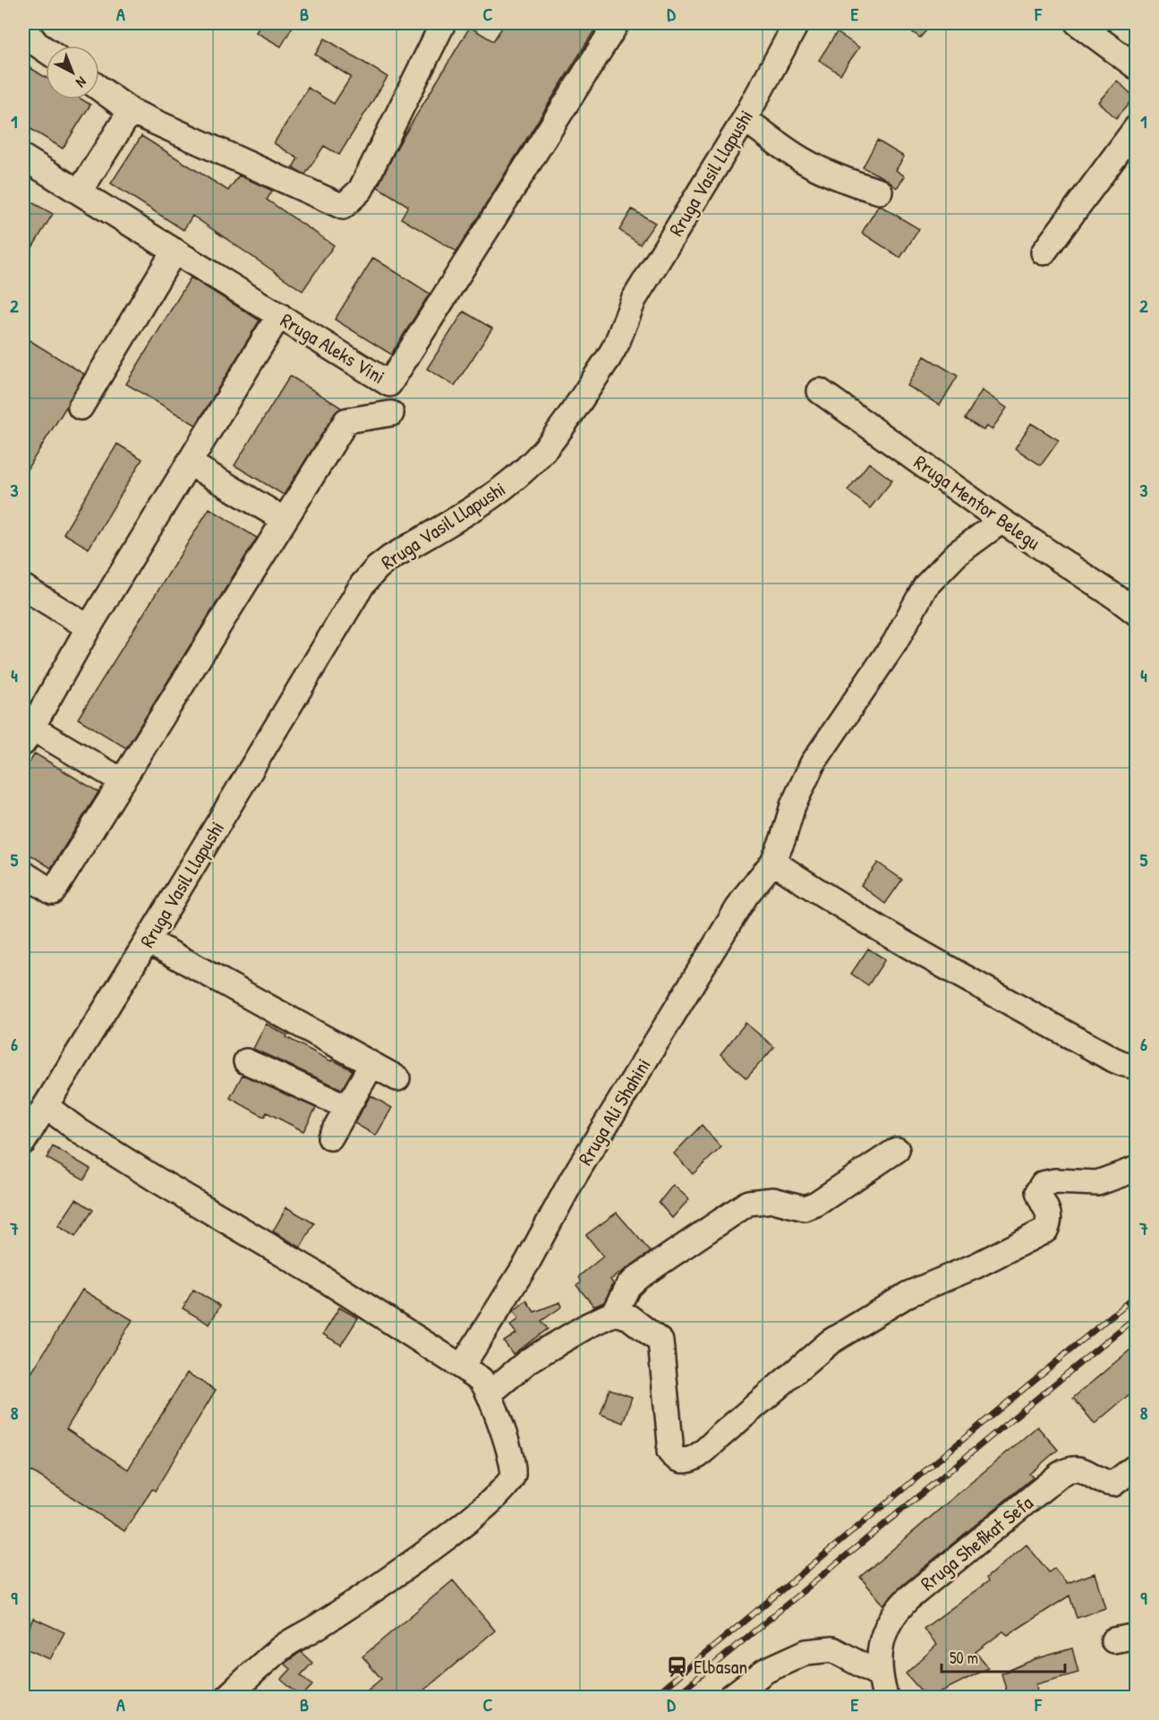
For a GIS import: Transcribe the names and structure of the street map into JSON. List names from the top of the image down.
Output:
{
  "streets": {
    "street": [
      "Rruga Vasil Llapushi",
      "Rruga Aleks Vini",
      "Rruga Mentor Belegu",
      "Rruga Ali Shahini",
      "Rruga Shefikat Sefa"
    ]
  },
  "crossings": [
    ["Rruga Mentor Belegu", "Rruga Ali Shahini"]
  ],
  "places": {
    "station": ["Elbasan"]
  },
  "scale_bar": "50 m",
  "north": "bottom right",
  "grid": {
    "columns": [
      "A",
      "B",
      "C",
      "D",
      "E",
      "F"
    ],
    "rows": [
      "1",
      "2",
      "3",
      "4",
      "5",
      "6",
      "7",
      "8",
      "9"
    ]
  }
}
